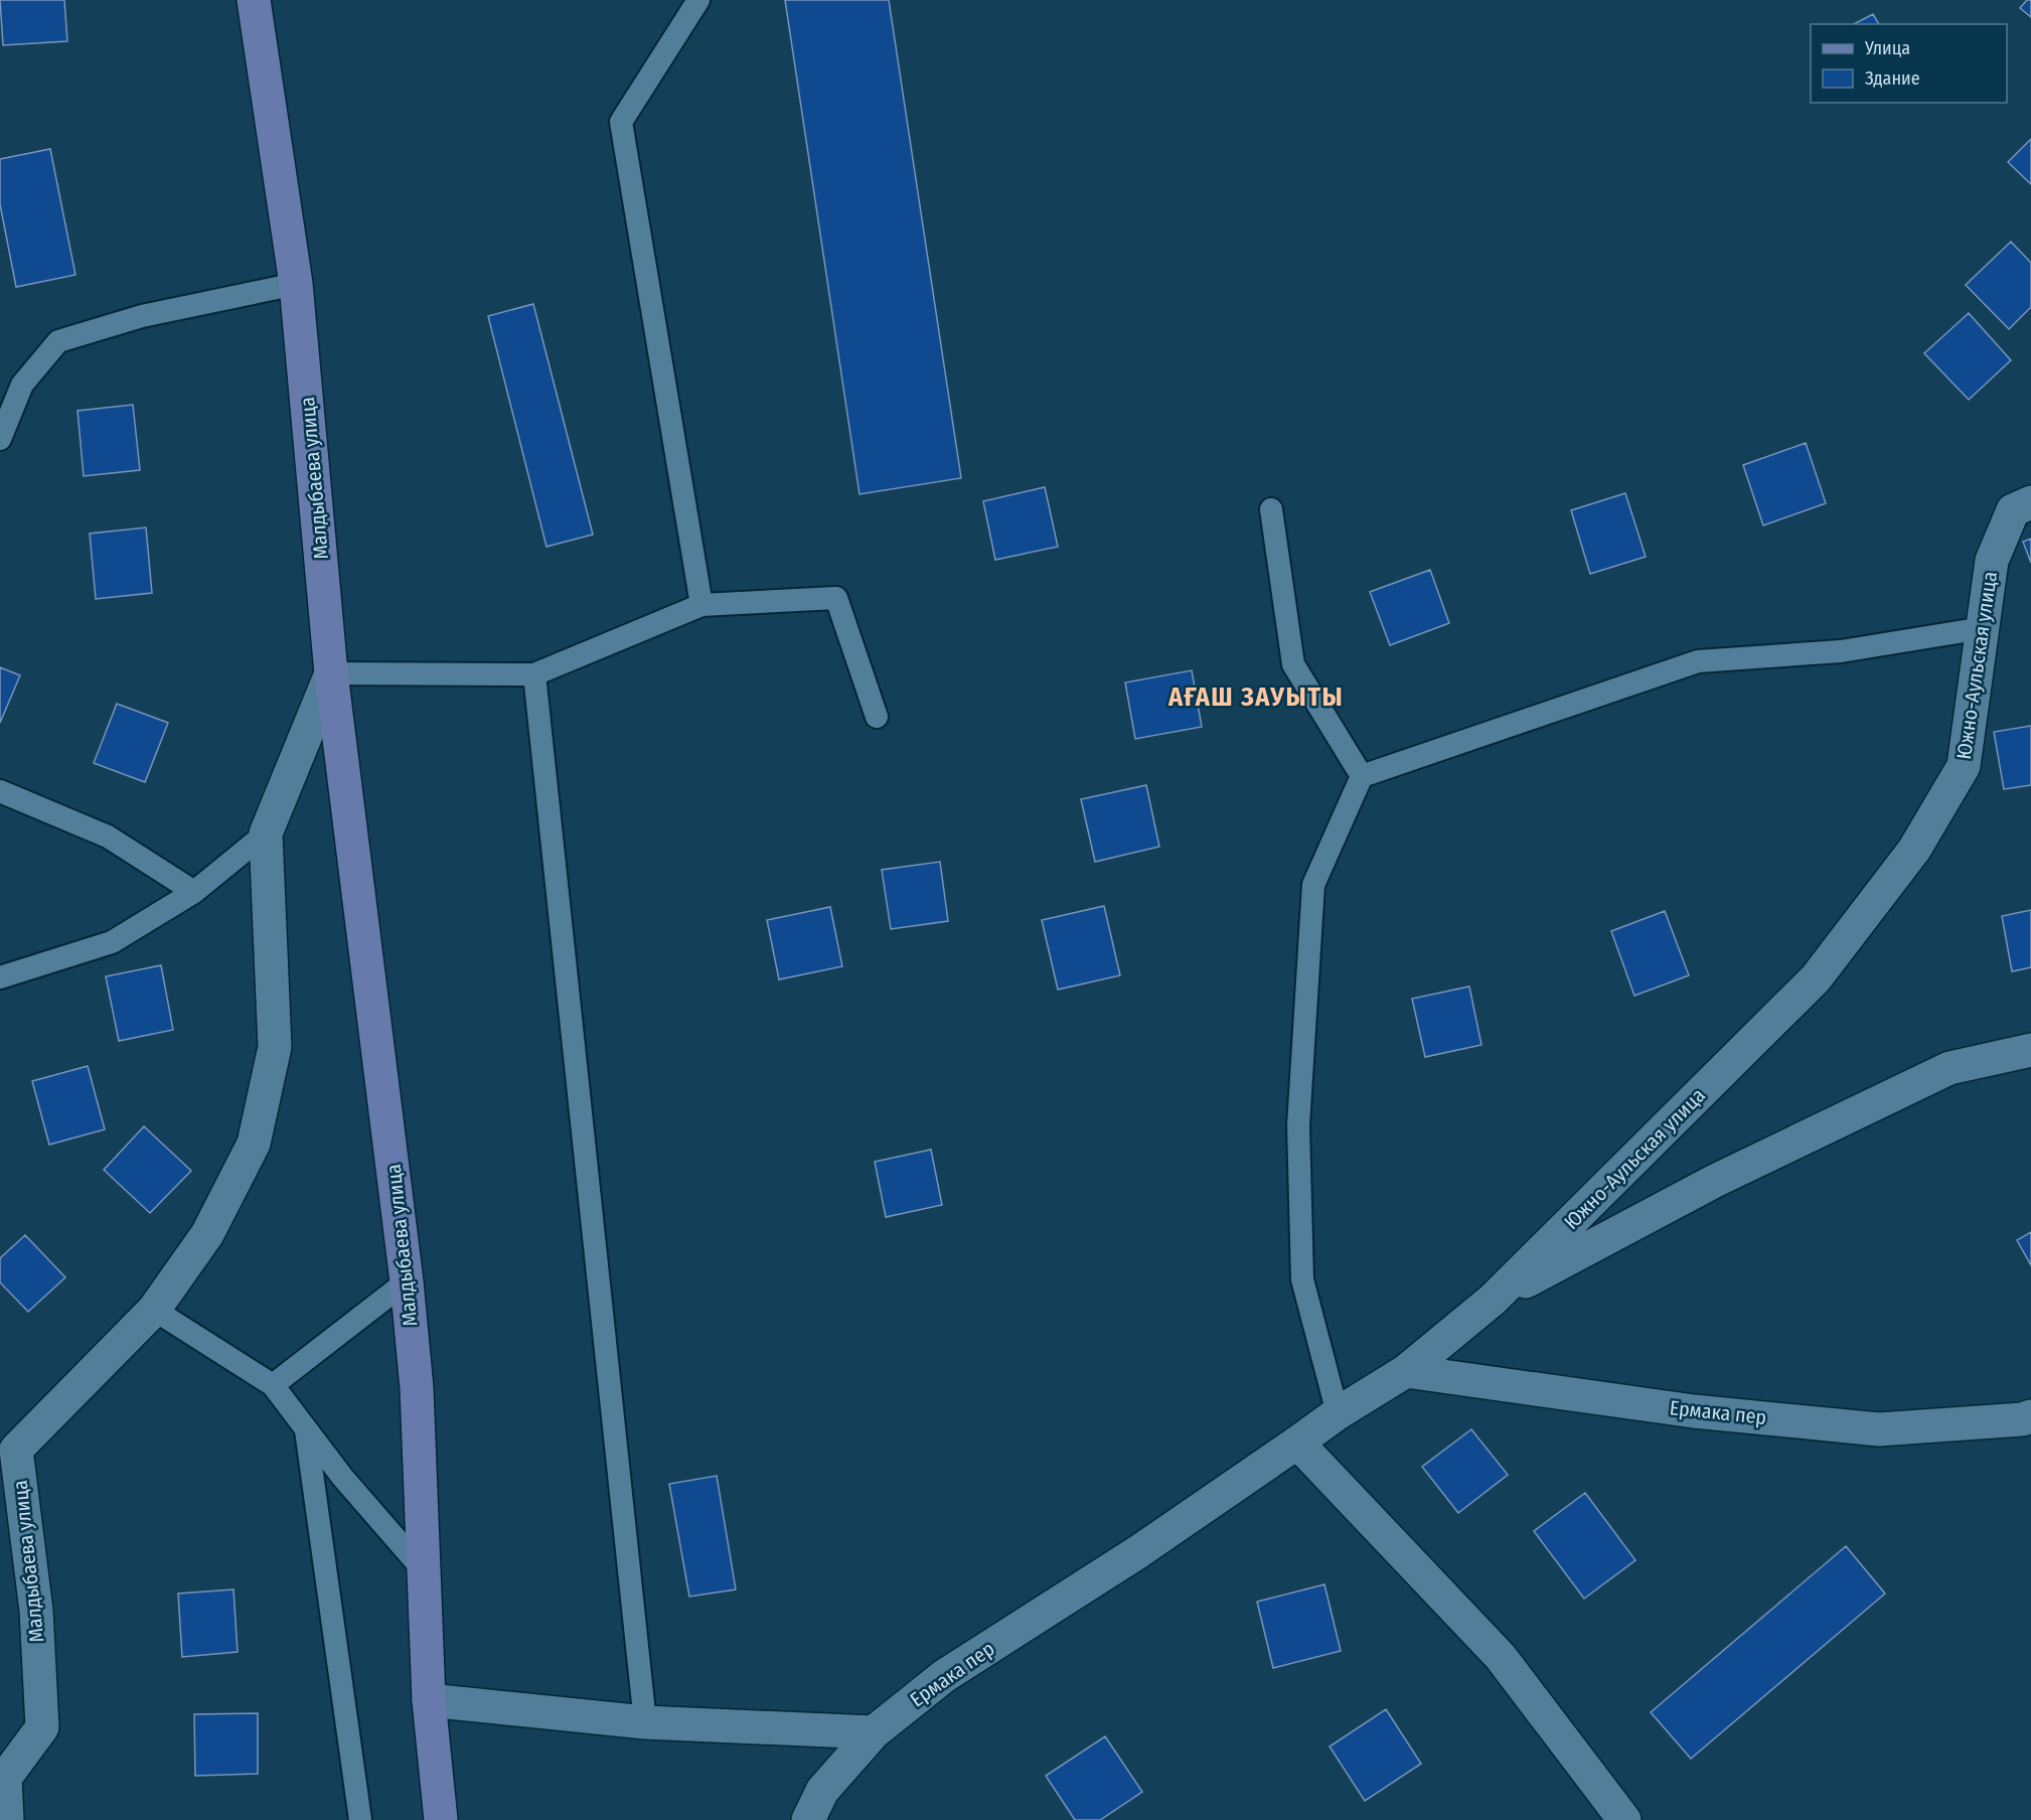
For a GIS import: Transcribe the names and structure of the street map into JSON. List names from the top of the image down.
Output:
{
  "streets": {
    "main road": ["Малдыбаева улица"],
    "street": ["Южно-Аульская улица", "Ермака пер"]
  },
  "crossings": [
    ["Южно-Аульская улица", "Ермака пер"]
  ],
  "districts": ["АҒАШ ЗАУЫТЫ"],
  "legend": ["Улица", "Здание"]
}
